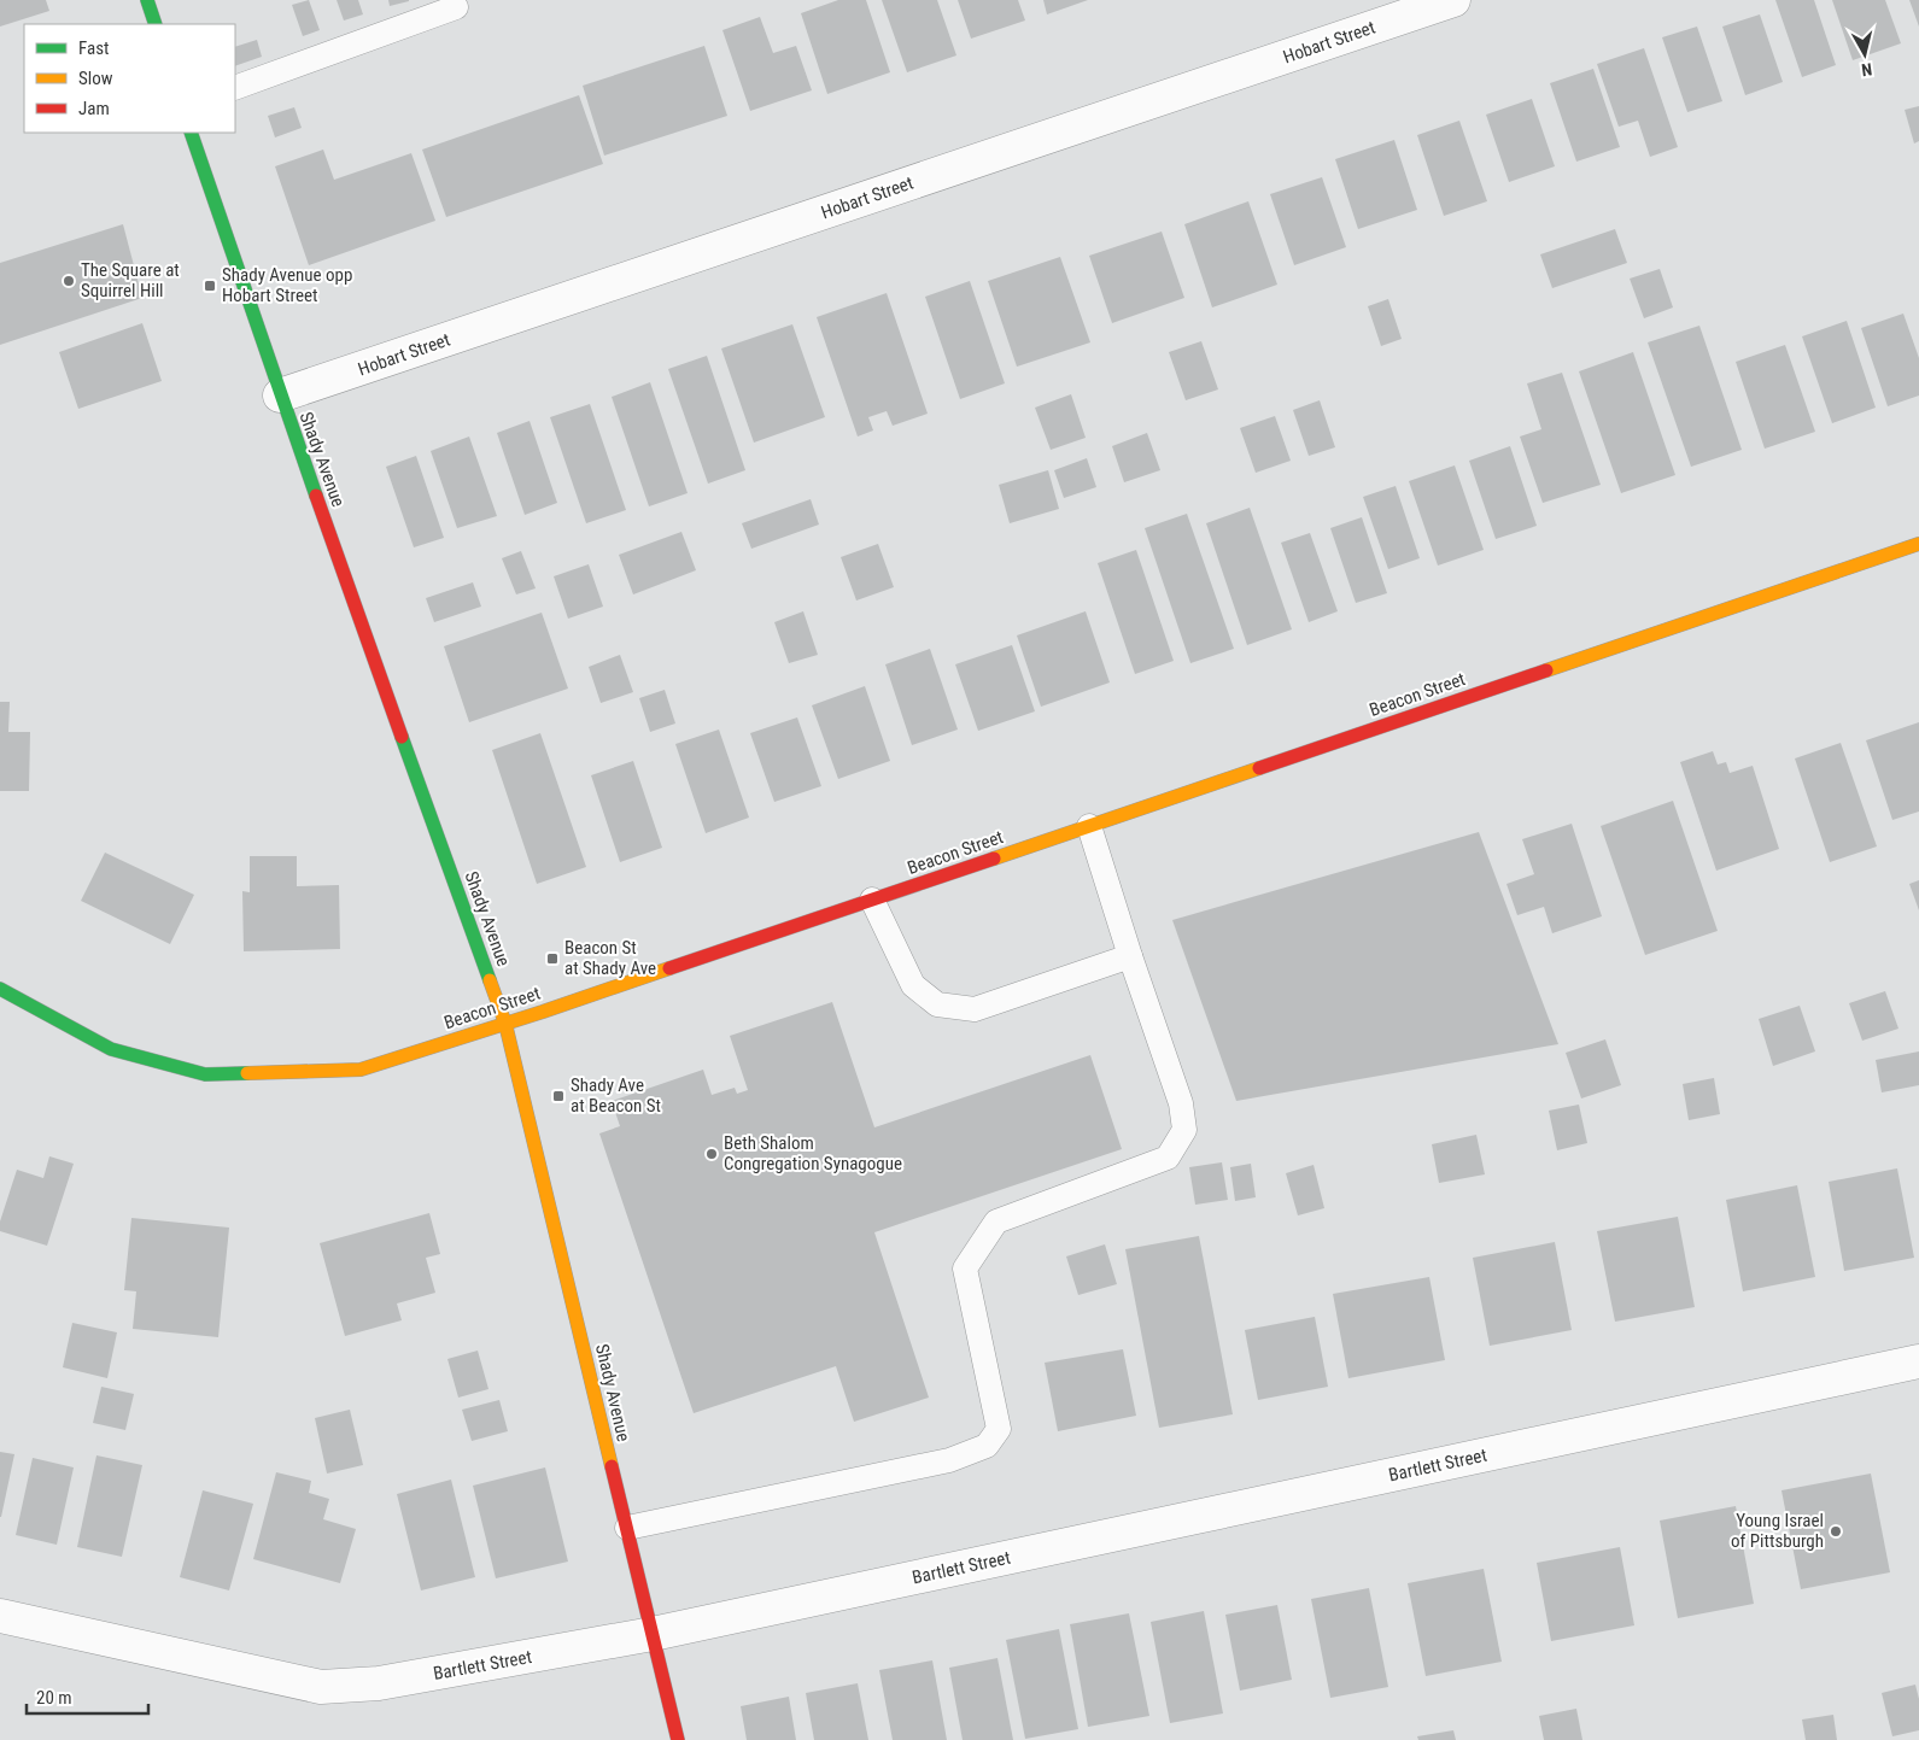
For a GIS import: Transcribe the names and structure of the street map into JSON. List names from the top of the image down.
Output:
{
  "streets": {
    "main road": ["Shady Avenue", "Beacon Street"],
    "street": ["Hobart Street", "Bartlett Street"]
  },
  "crossings": [
    ["Hobart Street", "Shady Avenue"],
    ["Shady Avenue", "Beacon Street"],
    ["Shady Avenue", "Bartlett Street"]
  ],
  "places": {
    "other": ["The Square at Squirrel Hill", "Beth Shalom Congregation Synagogue", "Young Israel of Pittsburgh"],
    "transit": ["Shady Avenue opp Hobart Street", "Beacon St at Shady Ave", "Shady Ave at Beacon St"]
  },
  "legend": ["Fast", "Slow", "Jam"],
  "scale_bar": "20 m",
  "north": "bottom"
}
